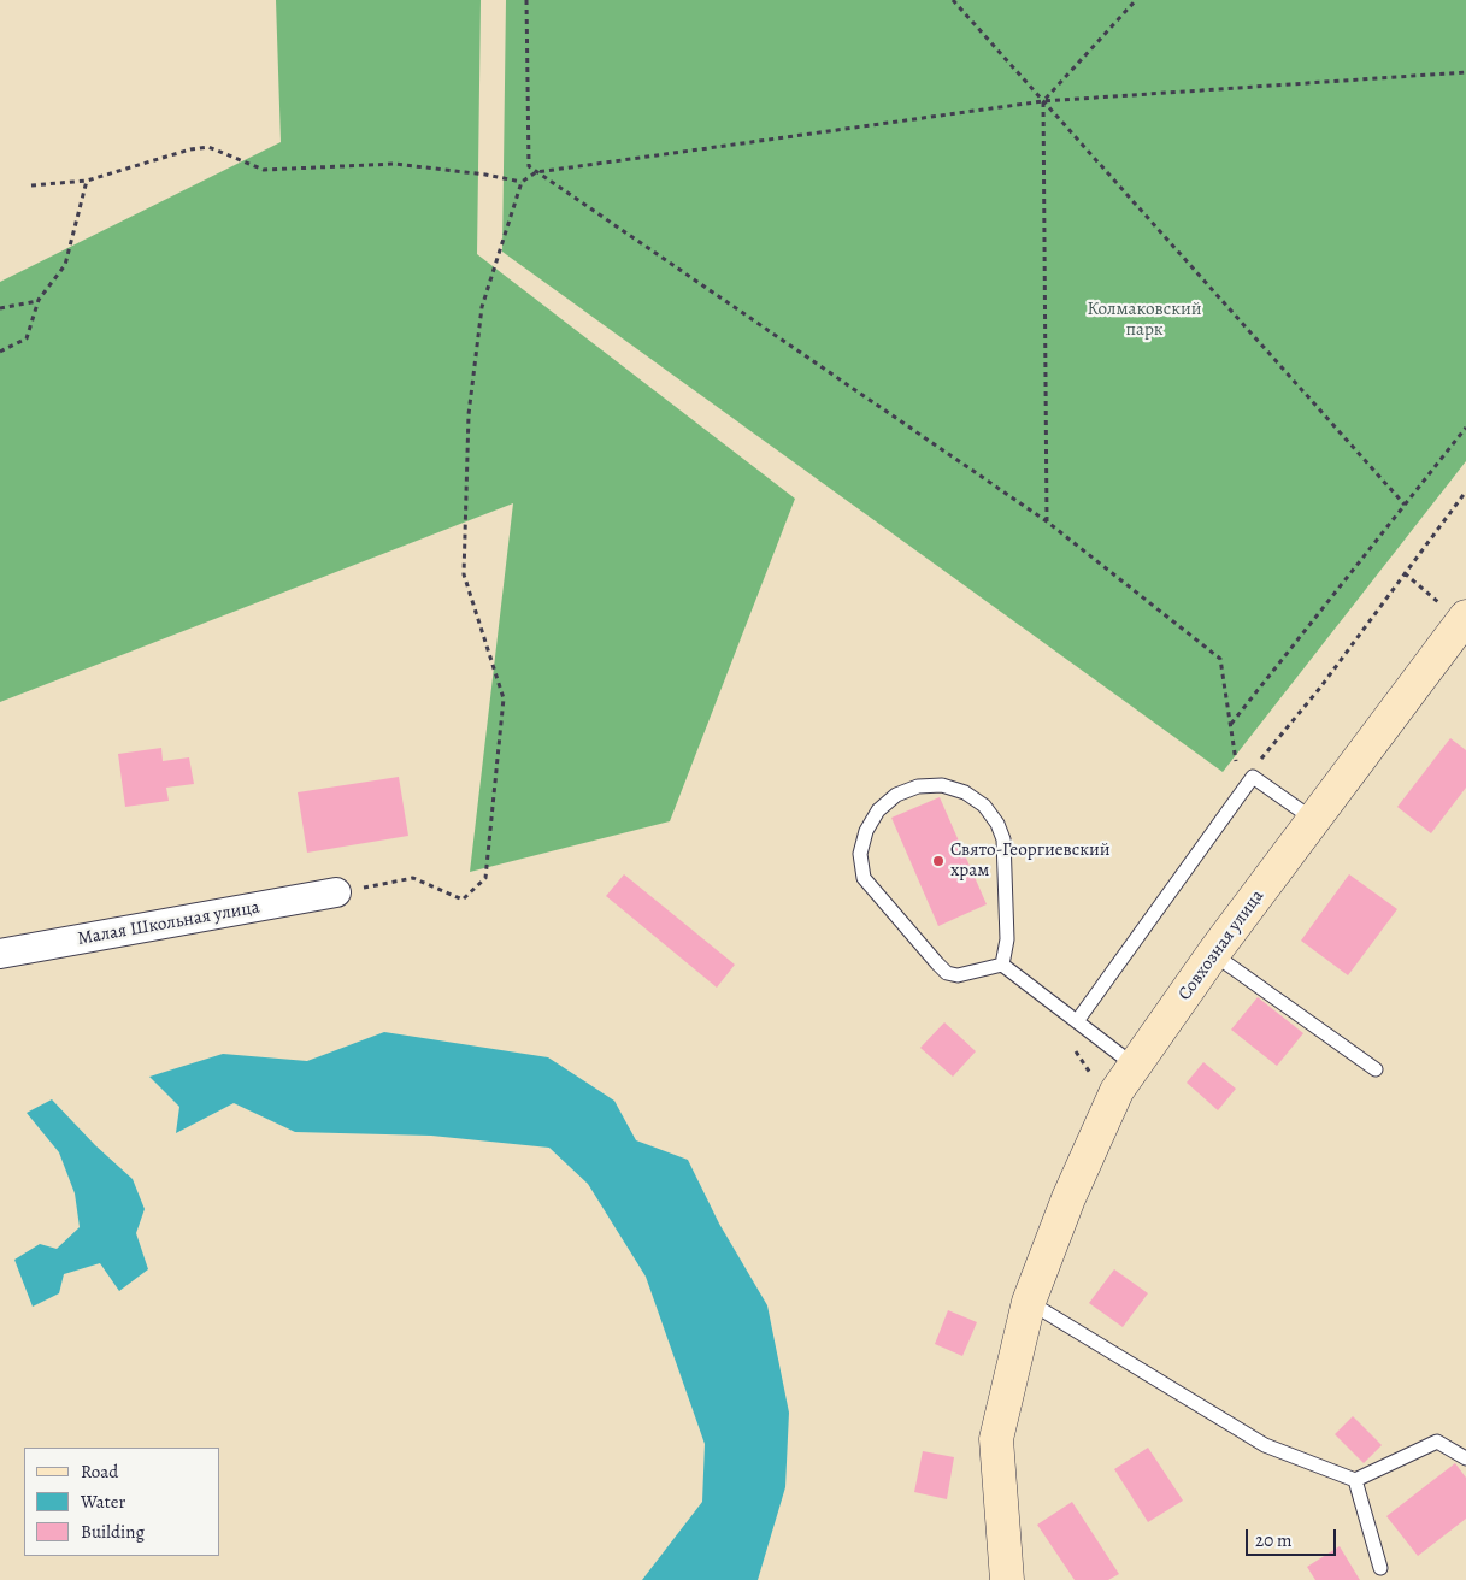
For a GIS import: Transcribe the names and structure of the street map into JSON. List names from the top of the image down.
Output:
{
  "streets": {
    "street": ["Малая Школьная улица", "Совхозная улица"]
  },
  "parks": ["Колмаковский парк"],
  "places": ["Свято-Георгиевский храм"],
  "legend": ["Road", "Water", "Building"],
  "scale_bar": "20 m"
}
